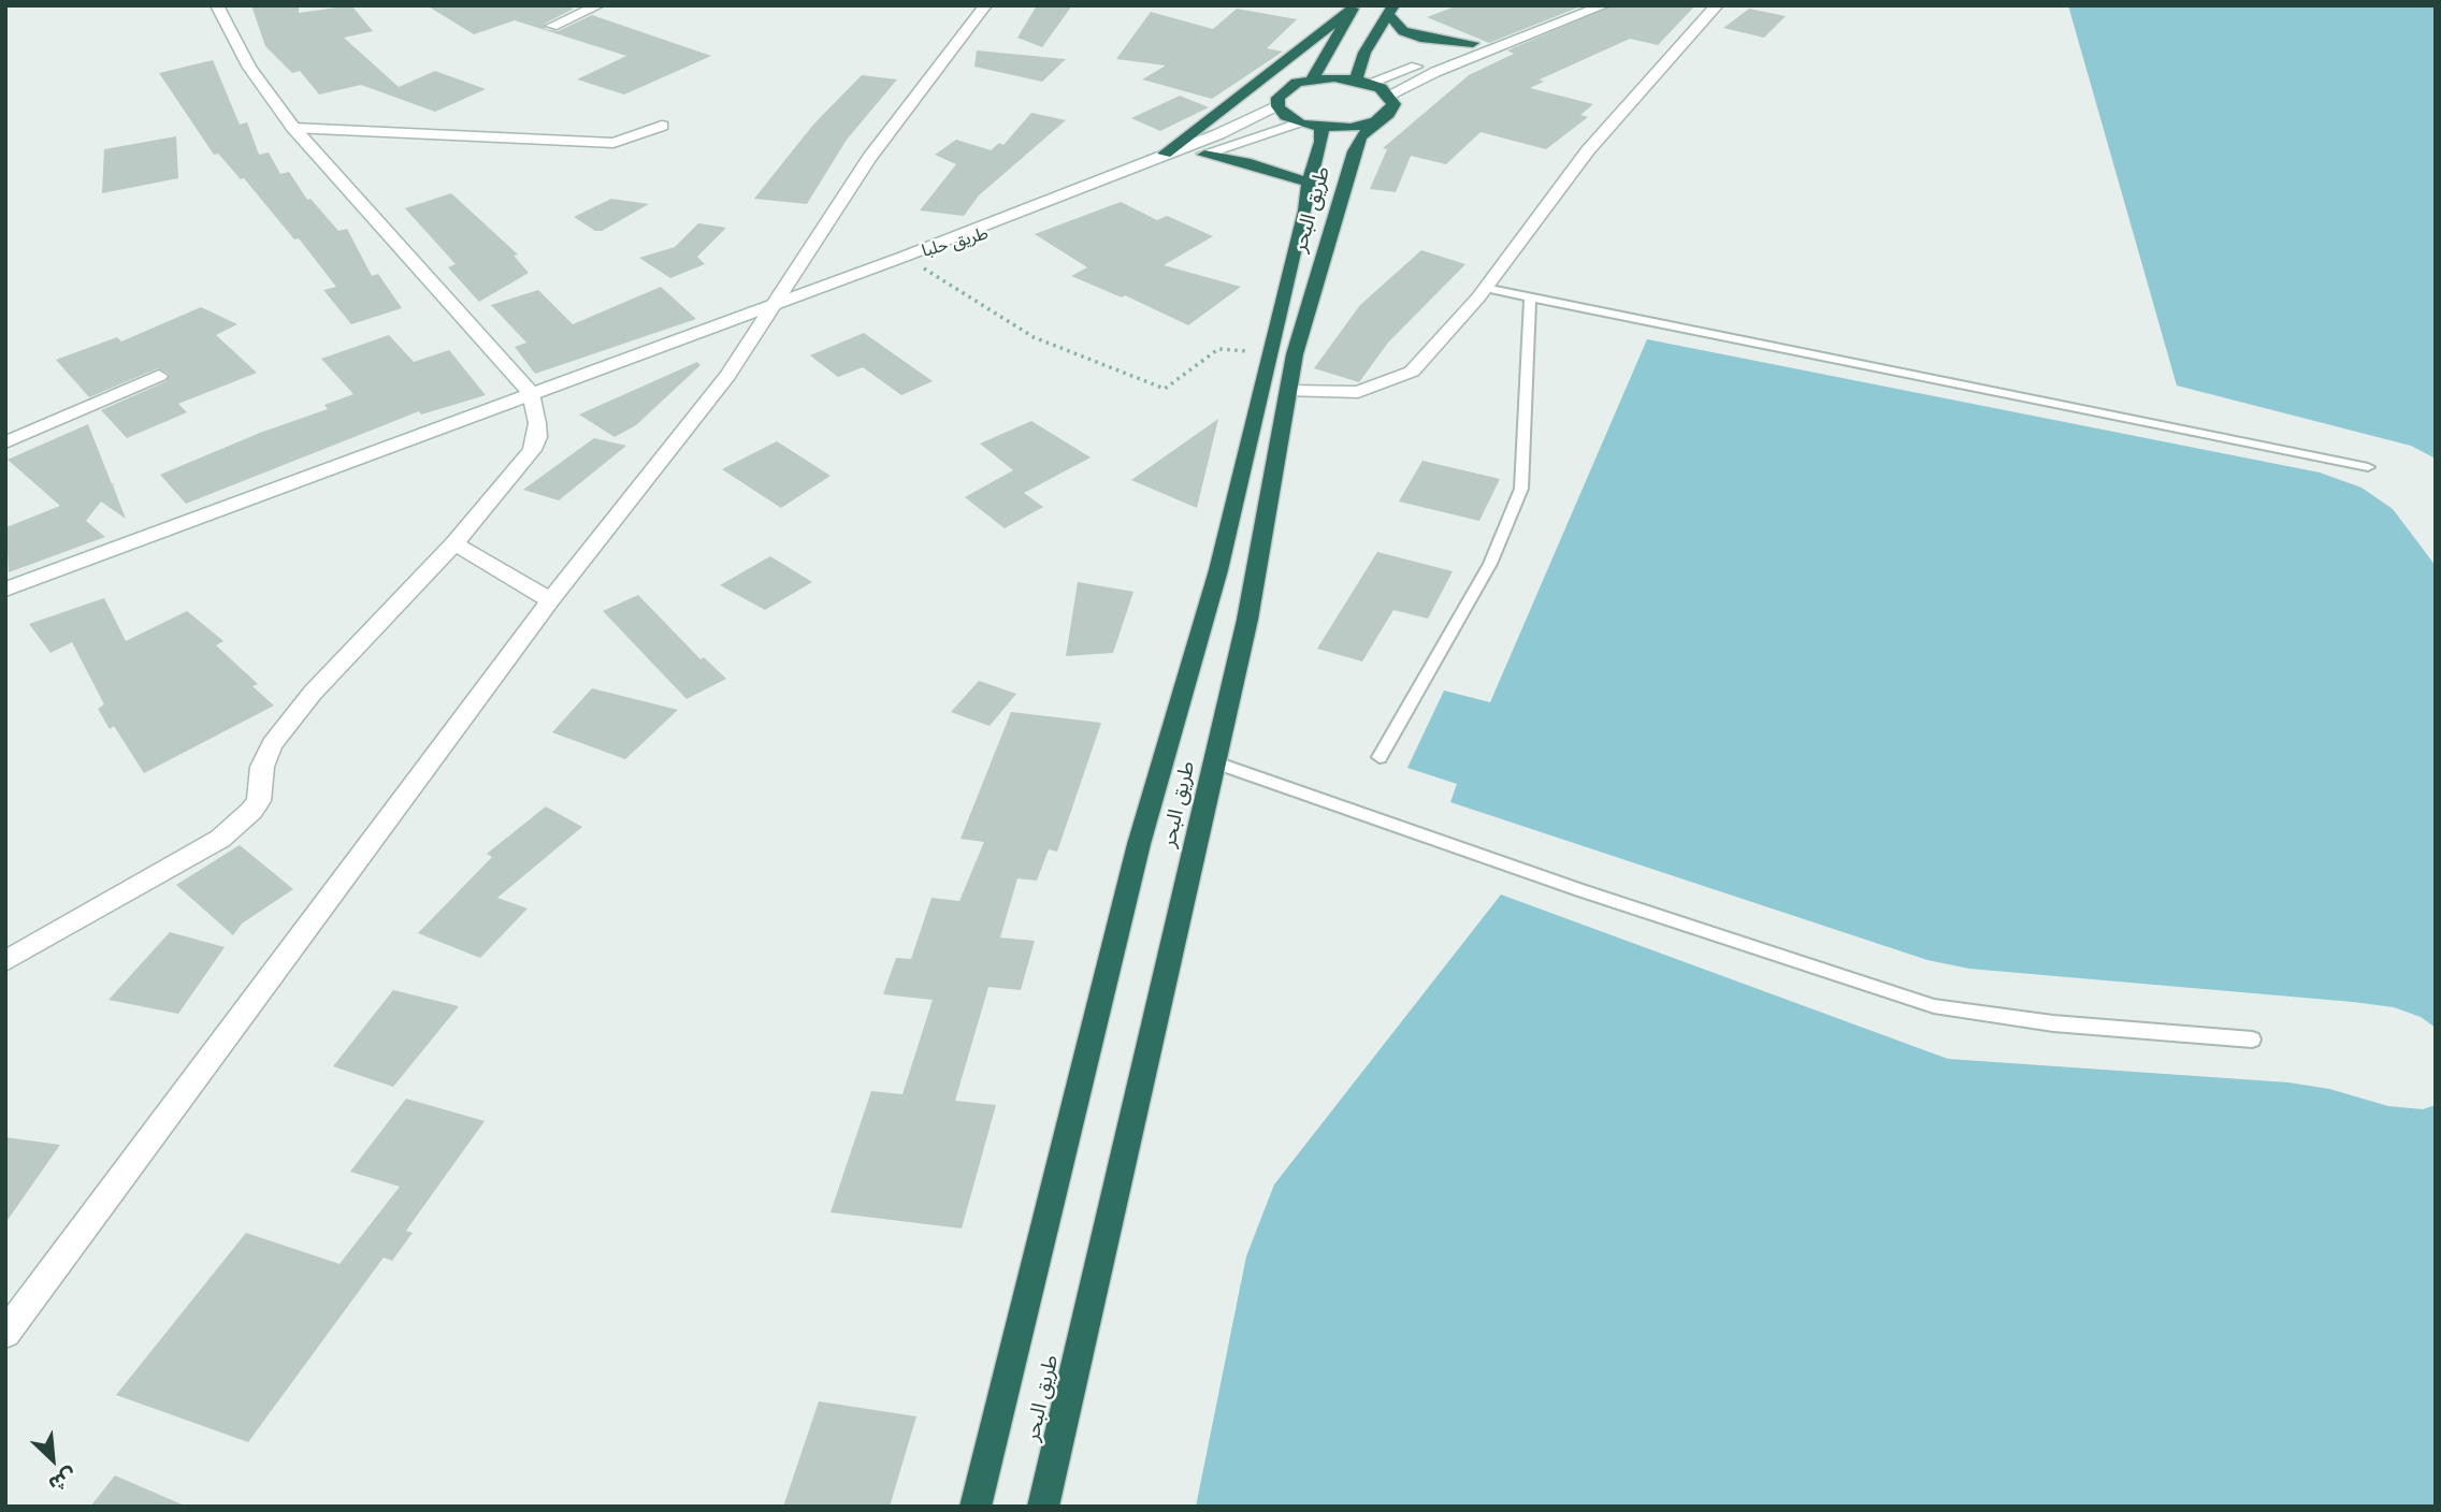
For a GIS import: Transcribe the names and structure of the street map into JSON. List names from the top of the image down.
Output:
{
  "streets": {
    "highway": ["طريق البحر"],
    "street": ["طريق حلبا"]
  },
  "crossings": [
    ["طريق البحر", "طريق حلبا"]
  ],
  "north": "bottom right"
}
